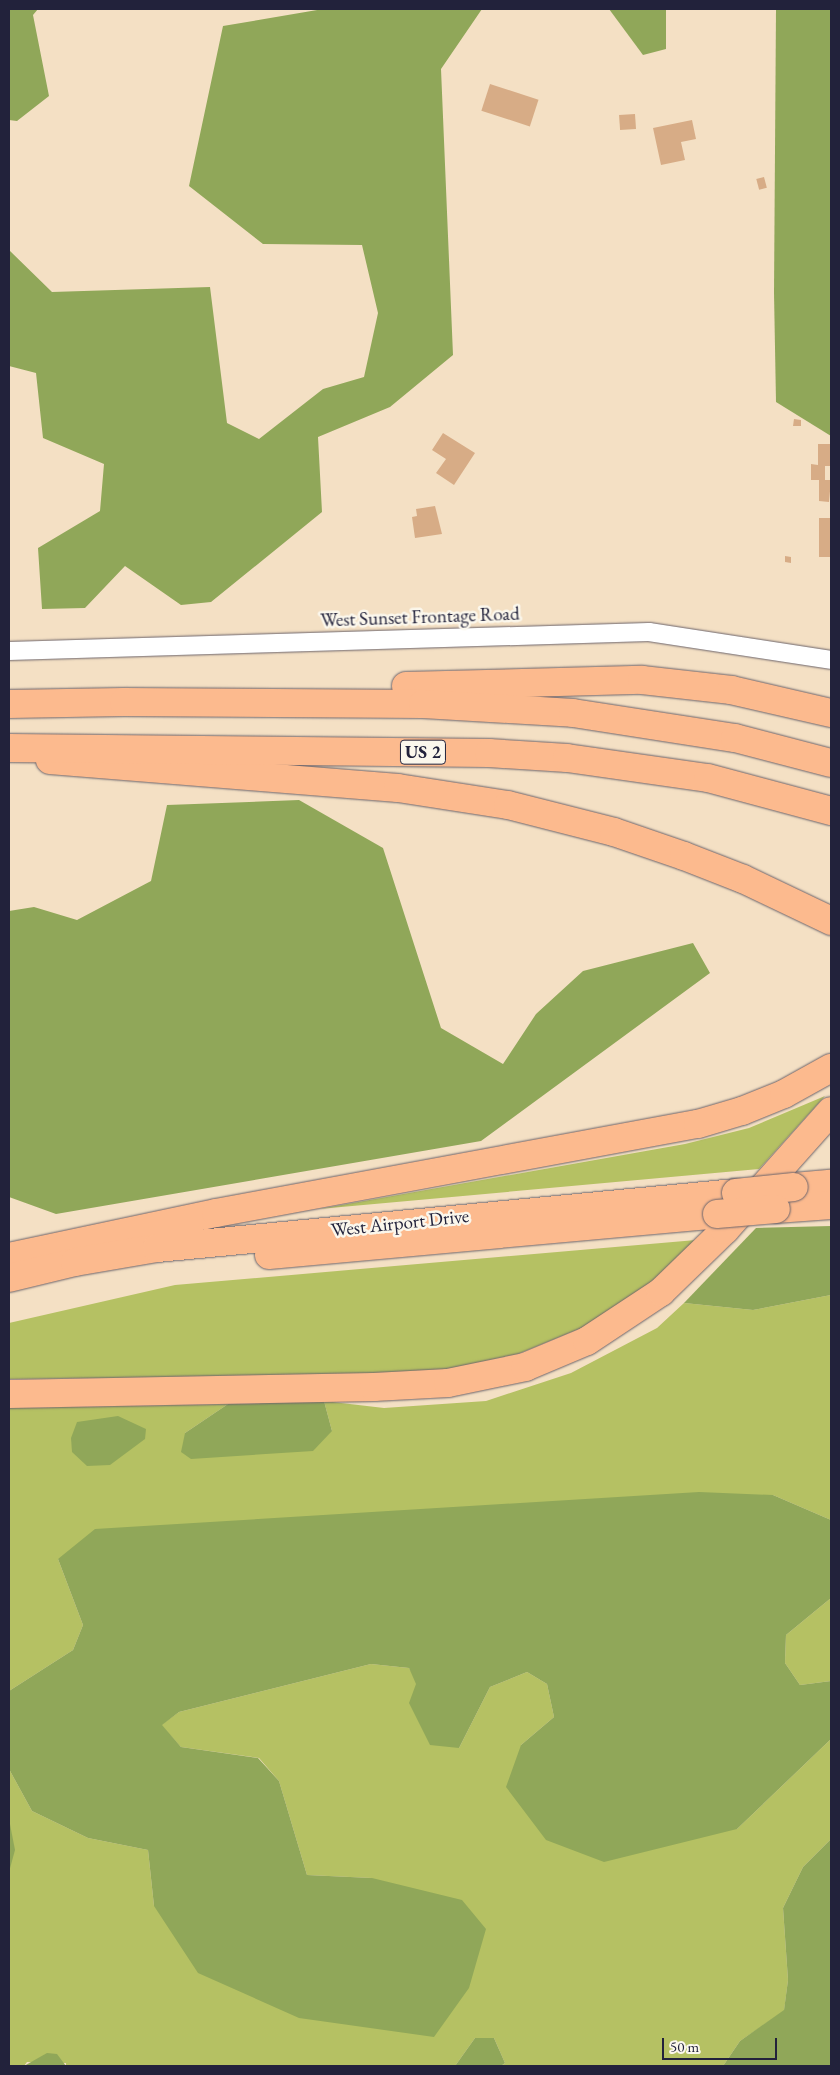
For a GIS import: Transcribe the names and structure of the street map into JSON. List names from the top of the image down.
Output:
{
  "streets": {
    "main road": ["US 2", "West Airport Drive"],
    "street": ["West Sunset Frontage Road"]
  },
  "scale_bar": "50 m"
}
